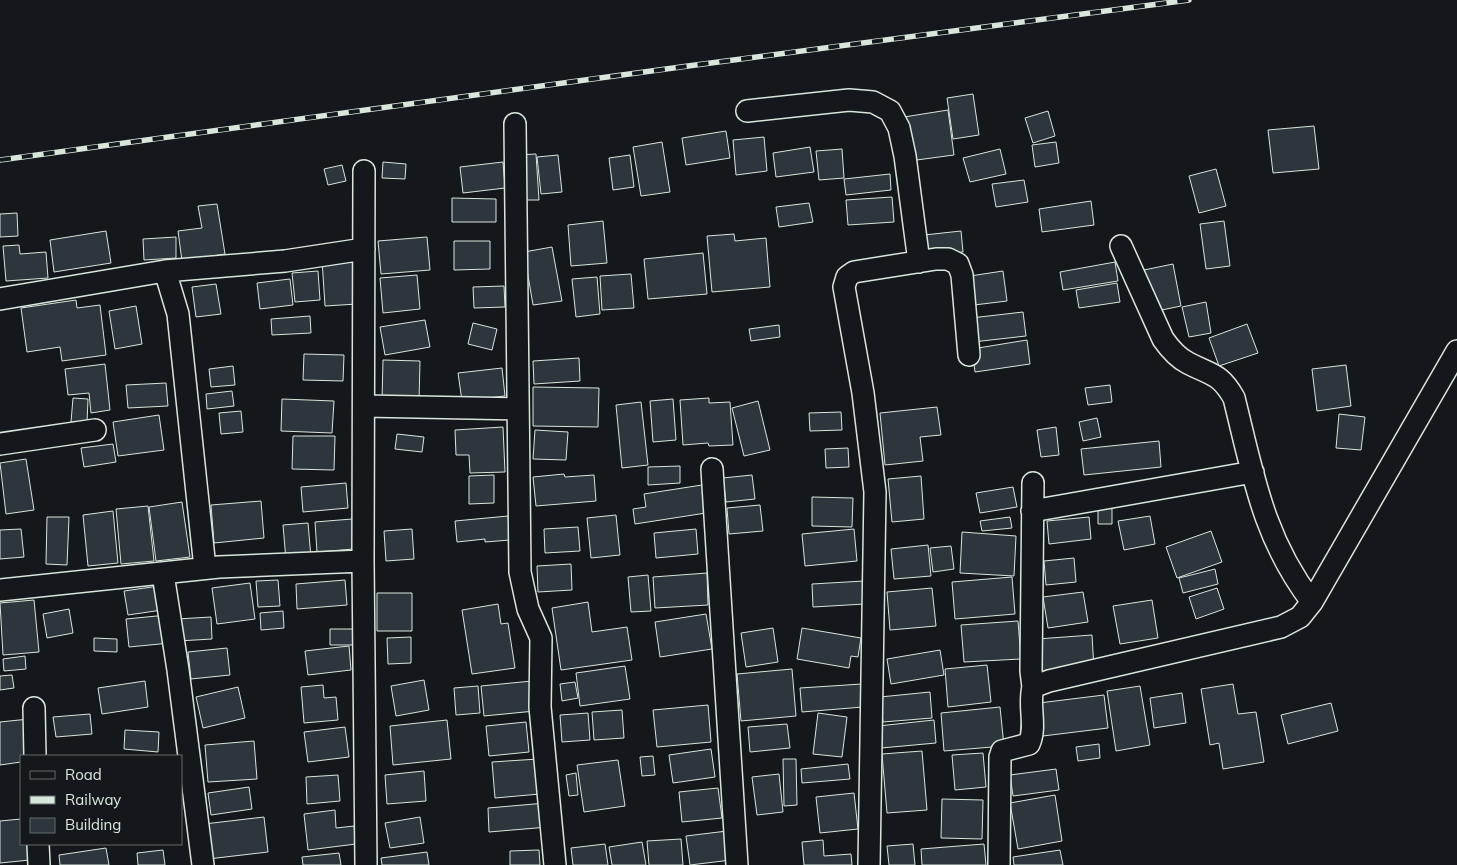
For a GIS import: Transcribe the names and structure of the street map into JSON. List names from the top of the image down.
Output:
{
  "legend": ["Road", "Railway", "Building"]
}
